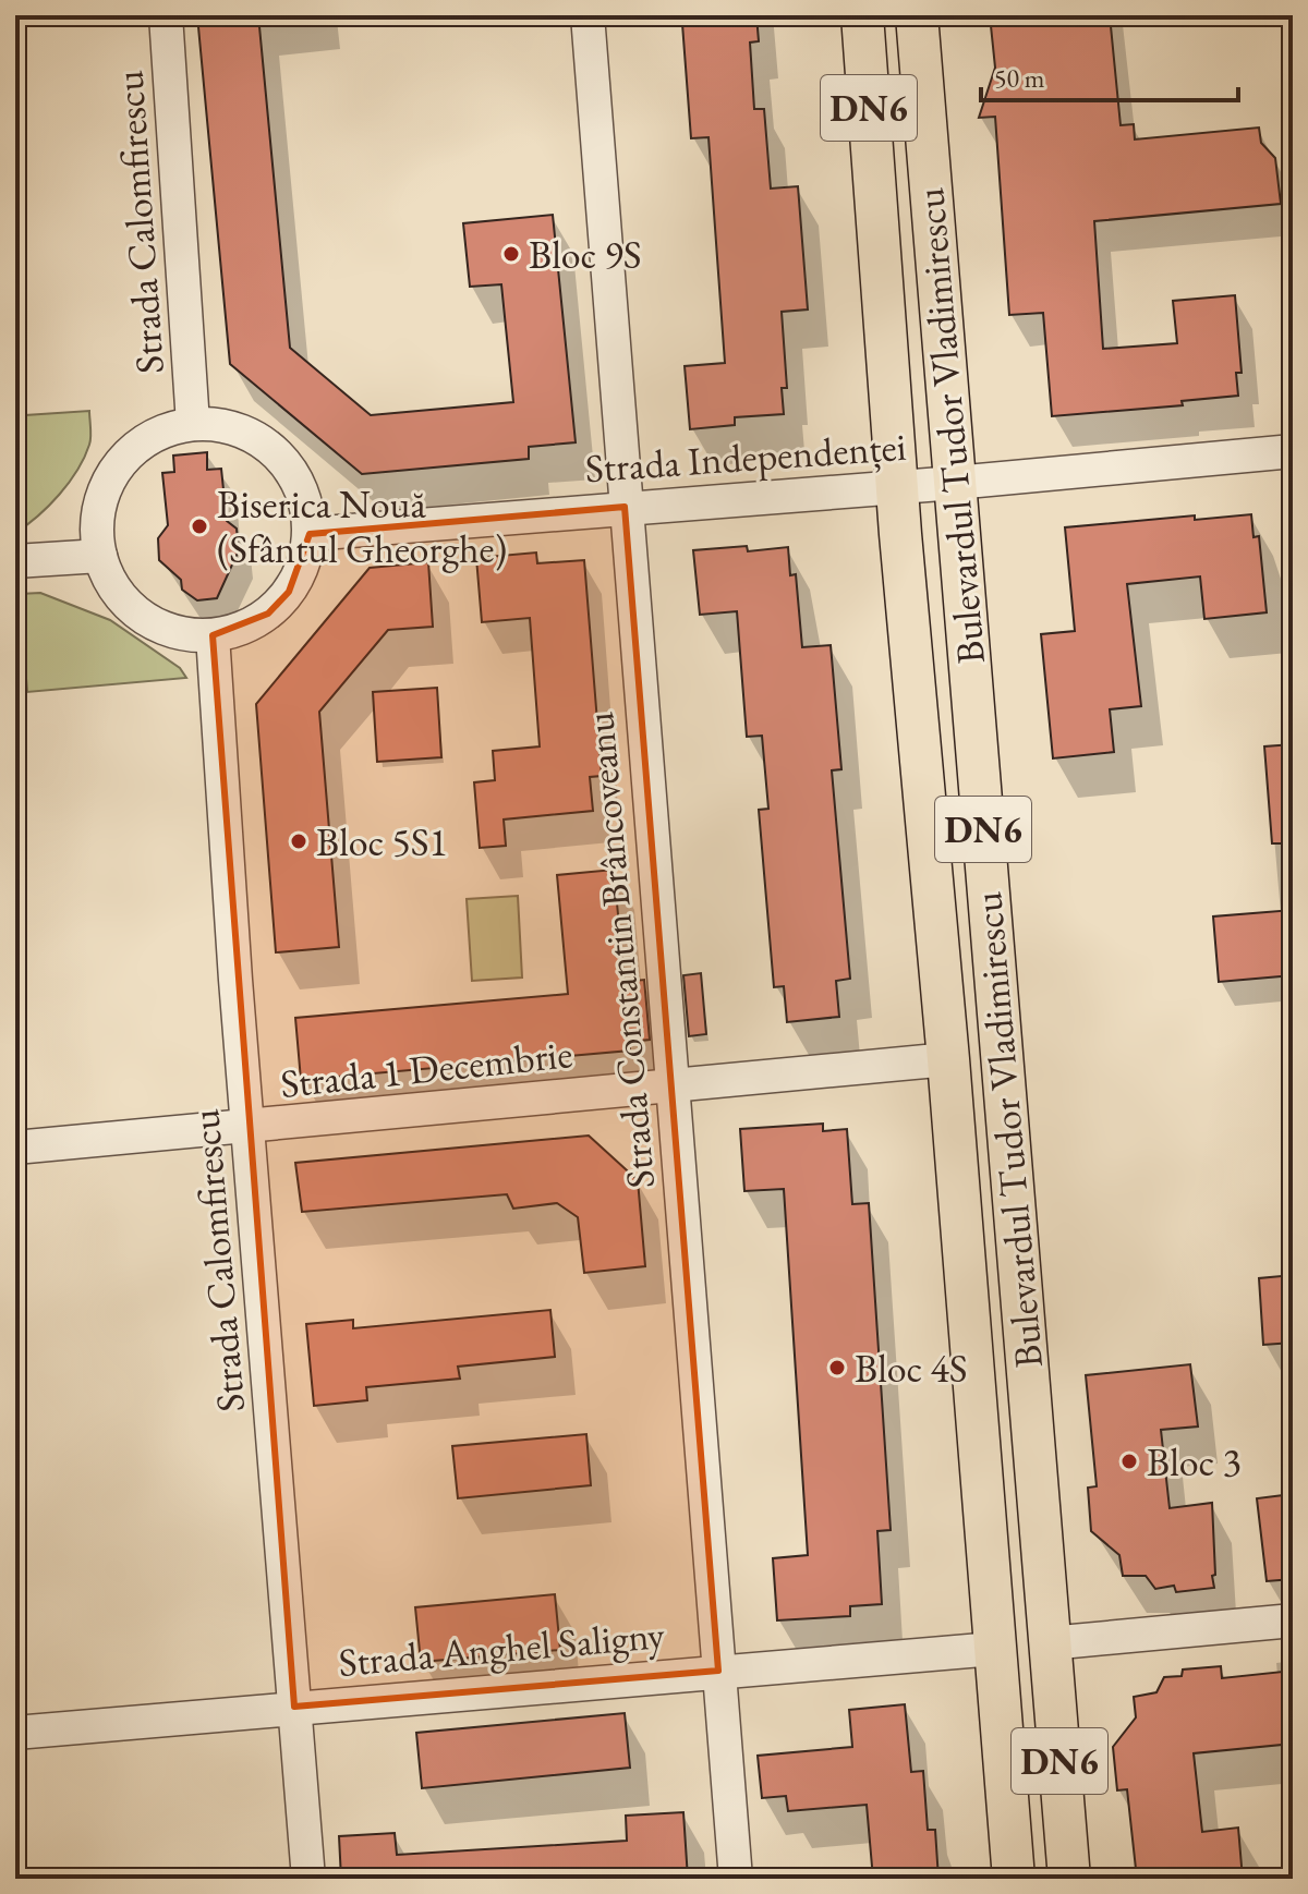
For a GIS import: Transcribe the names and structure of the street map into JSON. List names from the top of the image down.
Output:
{
  "streets": {
    "main road": ["DN6", "Bulevardul Tudor Vladimirescu"],
    "street": [
      "Strada Calomfirescu",
      "Strada Independenței",
      "Strada Constantin Brâncoveanu",
      "Strada 1 Decembrie",
      "Strada Anghel Saligny"
    ]
  },
  "crossings": [
    ["Strada Calomfirescu", "Strada Independenței"],
    ["Strada Calomfirescu", "Strada 1 Decembrie"],
    ["Strada Calomfirescu", "Strada Anghel Saligny"],
    ["Bulevardul Tudor Vladimirescu", "Strada Independenței"],
    ["Bulevardul Tudor Vladimirescu", "Strada 1 Decembrie"],
    ["Bulevardul Tudor Vladimirescu", "Strada Anghel Saligny"],
    ["Strada Independenței", "Strada Constantin Brâncoveanu"],
    ["Strada Constantin Brâncoveanu", "Strada 1 Decembrie"],
    ["Strada Constantin Brâncoveanu", "Strada Anghel Saligny"]
  ],
  "places": [
    "Bloc 9S",
    "Biserica Nouă (Sfântul Gheorghe)",
    "Bloc 5S1",
    "Bloc 4S",
    "Bloc 3"
  ],
  "scale_bar": "50 m"
}
